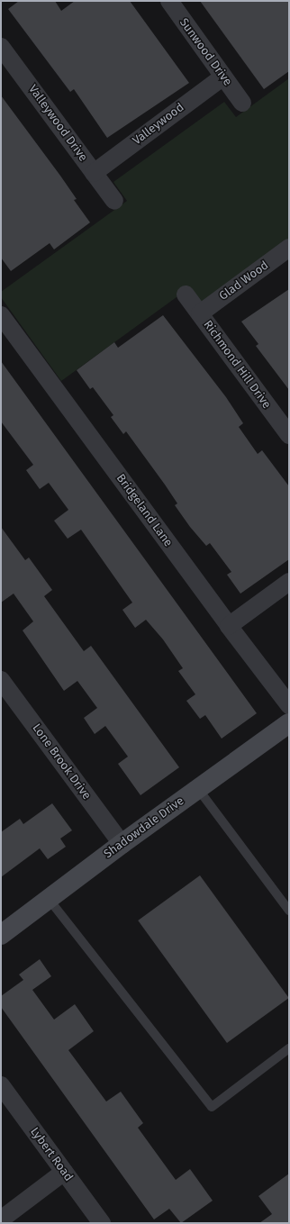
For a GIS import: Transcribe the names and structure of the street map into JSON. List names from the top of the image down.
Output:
{
  "streets": {
    "street": [
      "Sunwood Drive",
      "Valleywood Drive",
      "Valleywood",
      "Glad Wood",
      "Richmond Hill Drive",
      "Bridgeland Lane",
      "Lone Brook Drive",
      "Shadowdale Drive",
      "Lybert Road"
    ]
  },
  "crossings": [
    ["Sunwood Drive", "Valleywood"],
    ["Valleywood Drive", "Valleywood"],
    ["Glad Wood", "Richmond Hill Drive"],
    ["Lone Brook Drive", "Shadowdale Drive"]
  ]
}
